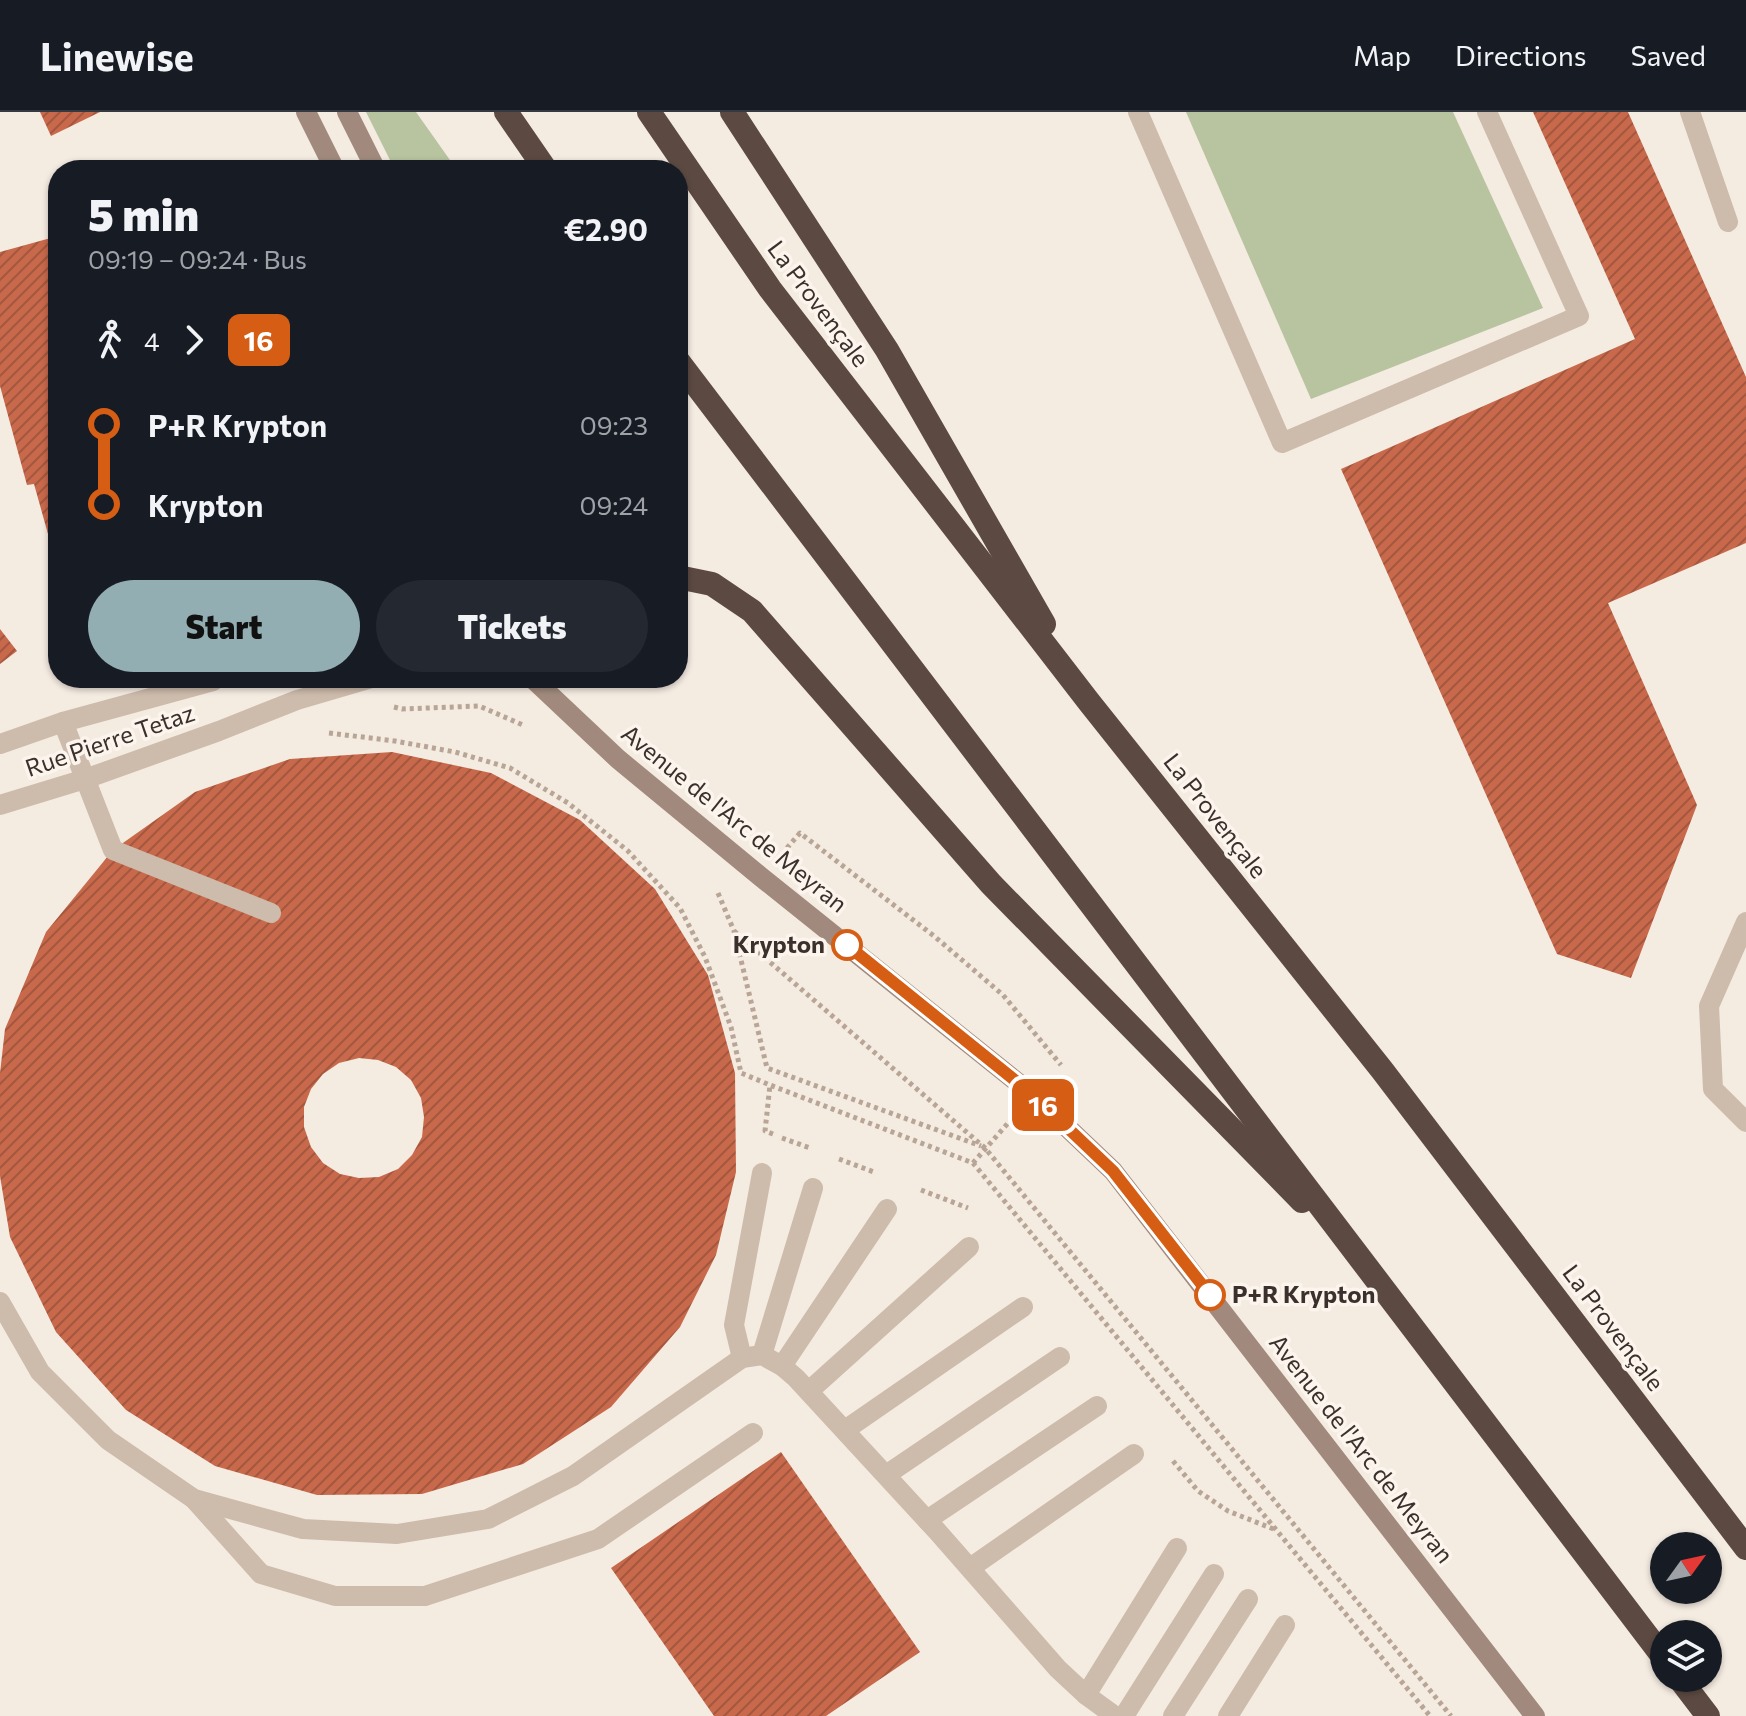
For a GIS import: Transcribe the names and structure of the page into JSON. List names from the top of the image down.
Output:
{
  "streets": {
    "highway": ["La Provençale"],
    "main road": ["Avenue de l'Arc de Meyran"],
    "street": ["Rue Pierre Tetaz"]
  },
  "places": ["Krypton", "P+R Krypton"],
  "lines": ["bus line 16"],
  "north": "top right",
  "page": {
    "header": "Linewise",
    "nav": ["Map", "Directions", "Saved"],
    "on_map": "16",
    "heading": ["5 min", "09:19 – 09:24 · Bus", "€2.90"],
    "legs": ["4", "16"],
    "list": [
      {
        "name": "P+R Krypton",
        "value": "09:23"
      },
      {
        "name": "Krypton",
        "value": "09:24"
      }
    ],
    "buttons": ["Start", "Tickets"]
  }
}
